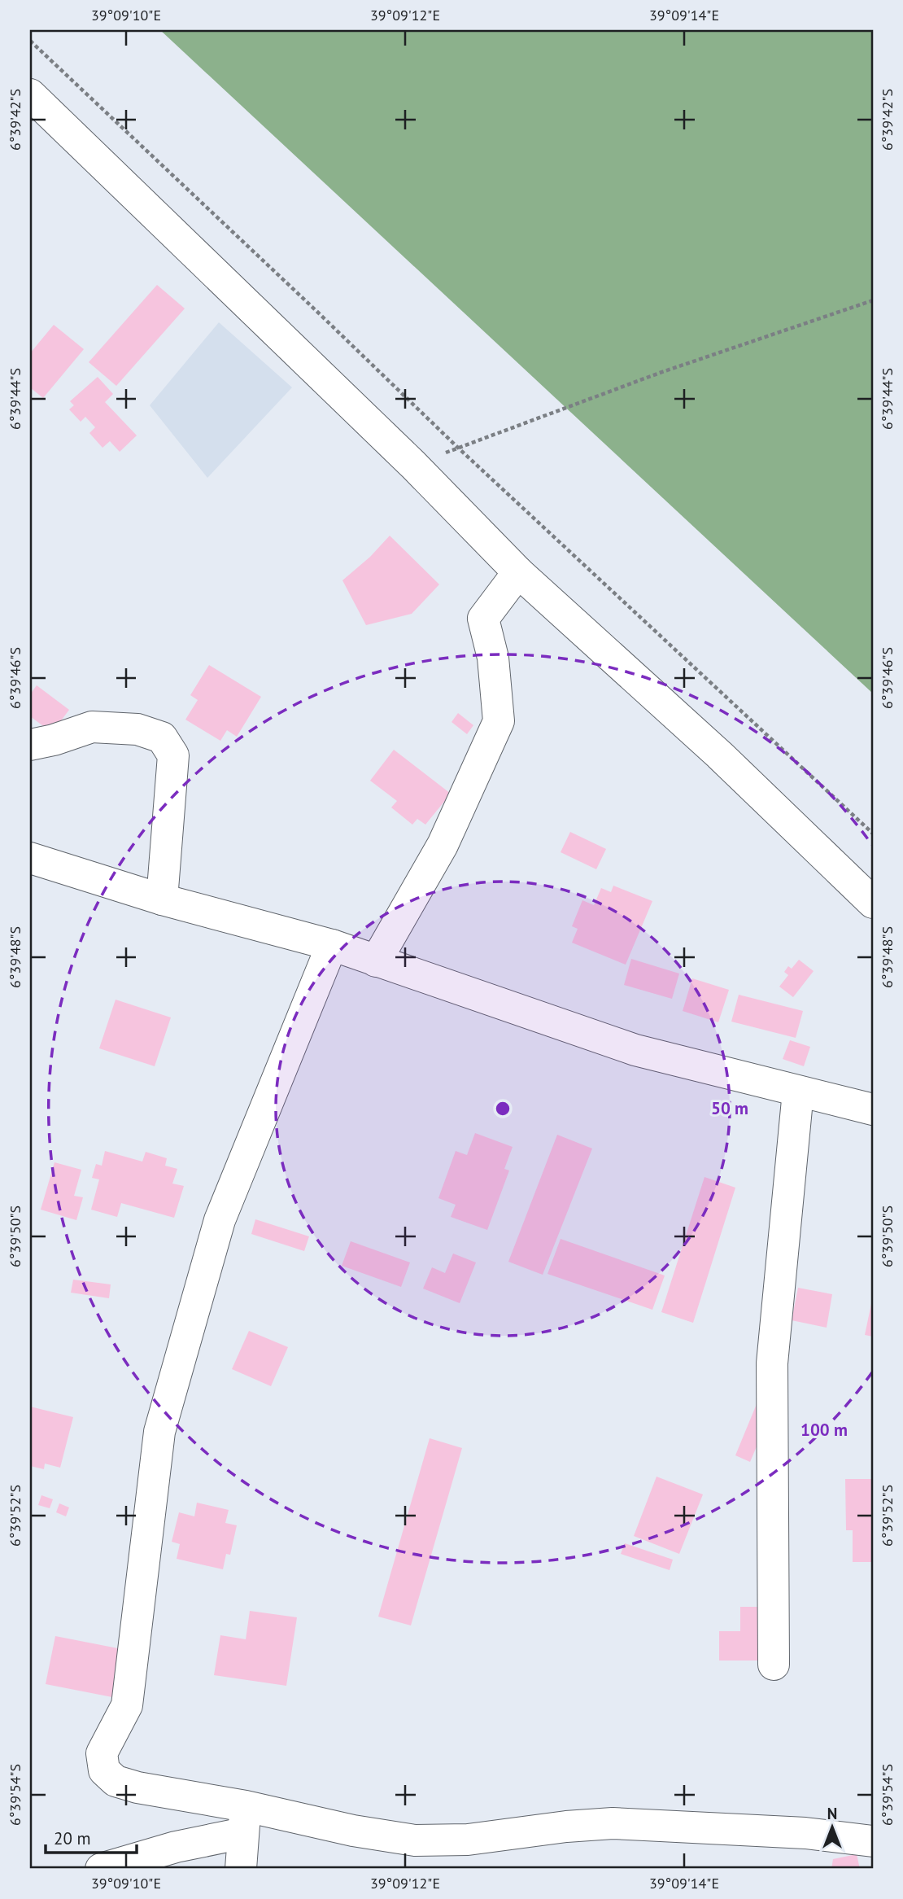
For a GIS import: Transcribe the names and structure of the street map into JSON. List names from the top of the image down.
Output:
{
  "scale_bar": "20 m",
  "north": "top",
  "coordinates": [
    "39°09'10\"E",
    "39°09'12\"E",
    "39°09'14\"E",
    "6°39'42\"S",
    "6°39'44\"S",
    "6°39'46\"S",
    "6°39'48\"S",
    "6°39'50\"S",
    "6°39'52\"S",
    "6°39'54\"S"
  ],
  "rings": ["50 m", "100 m"]
}
